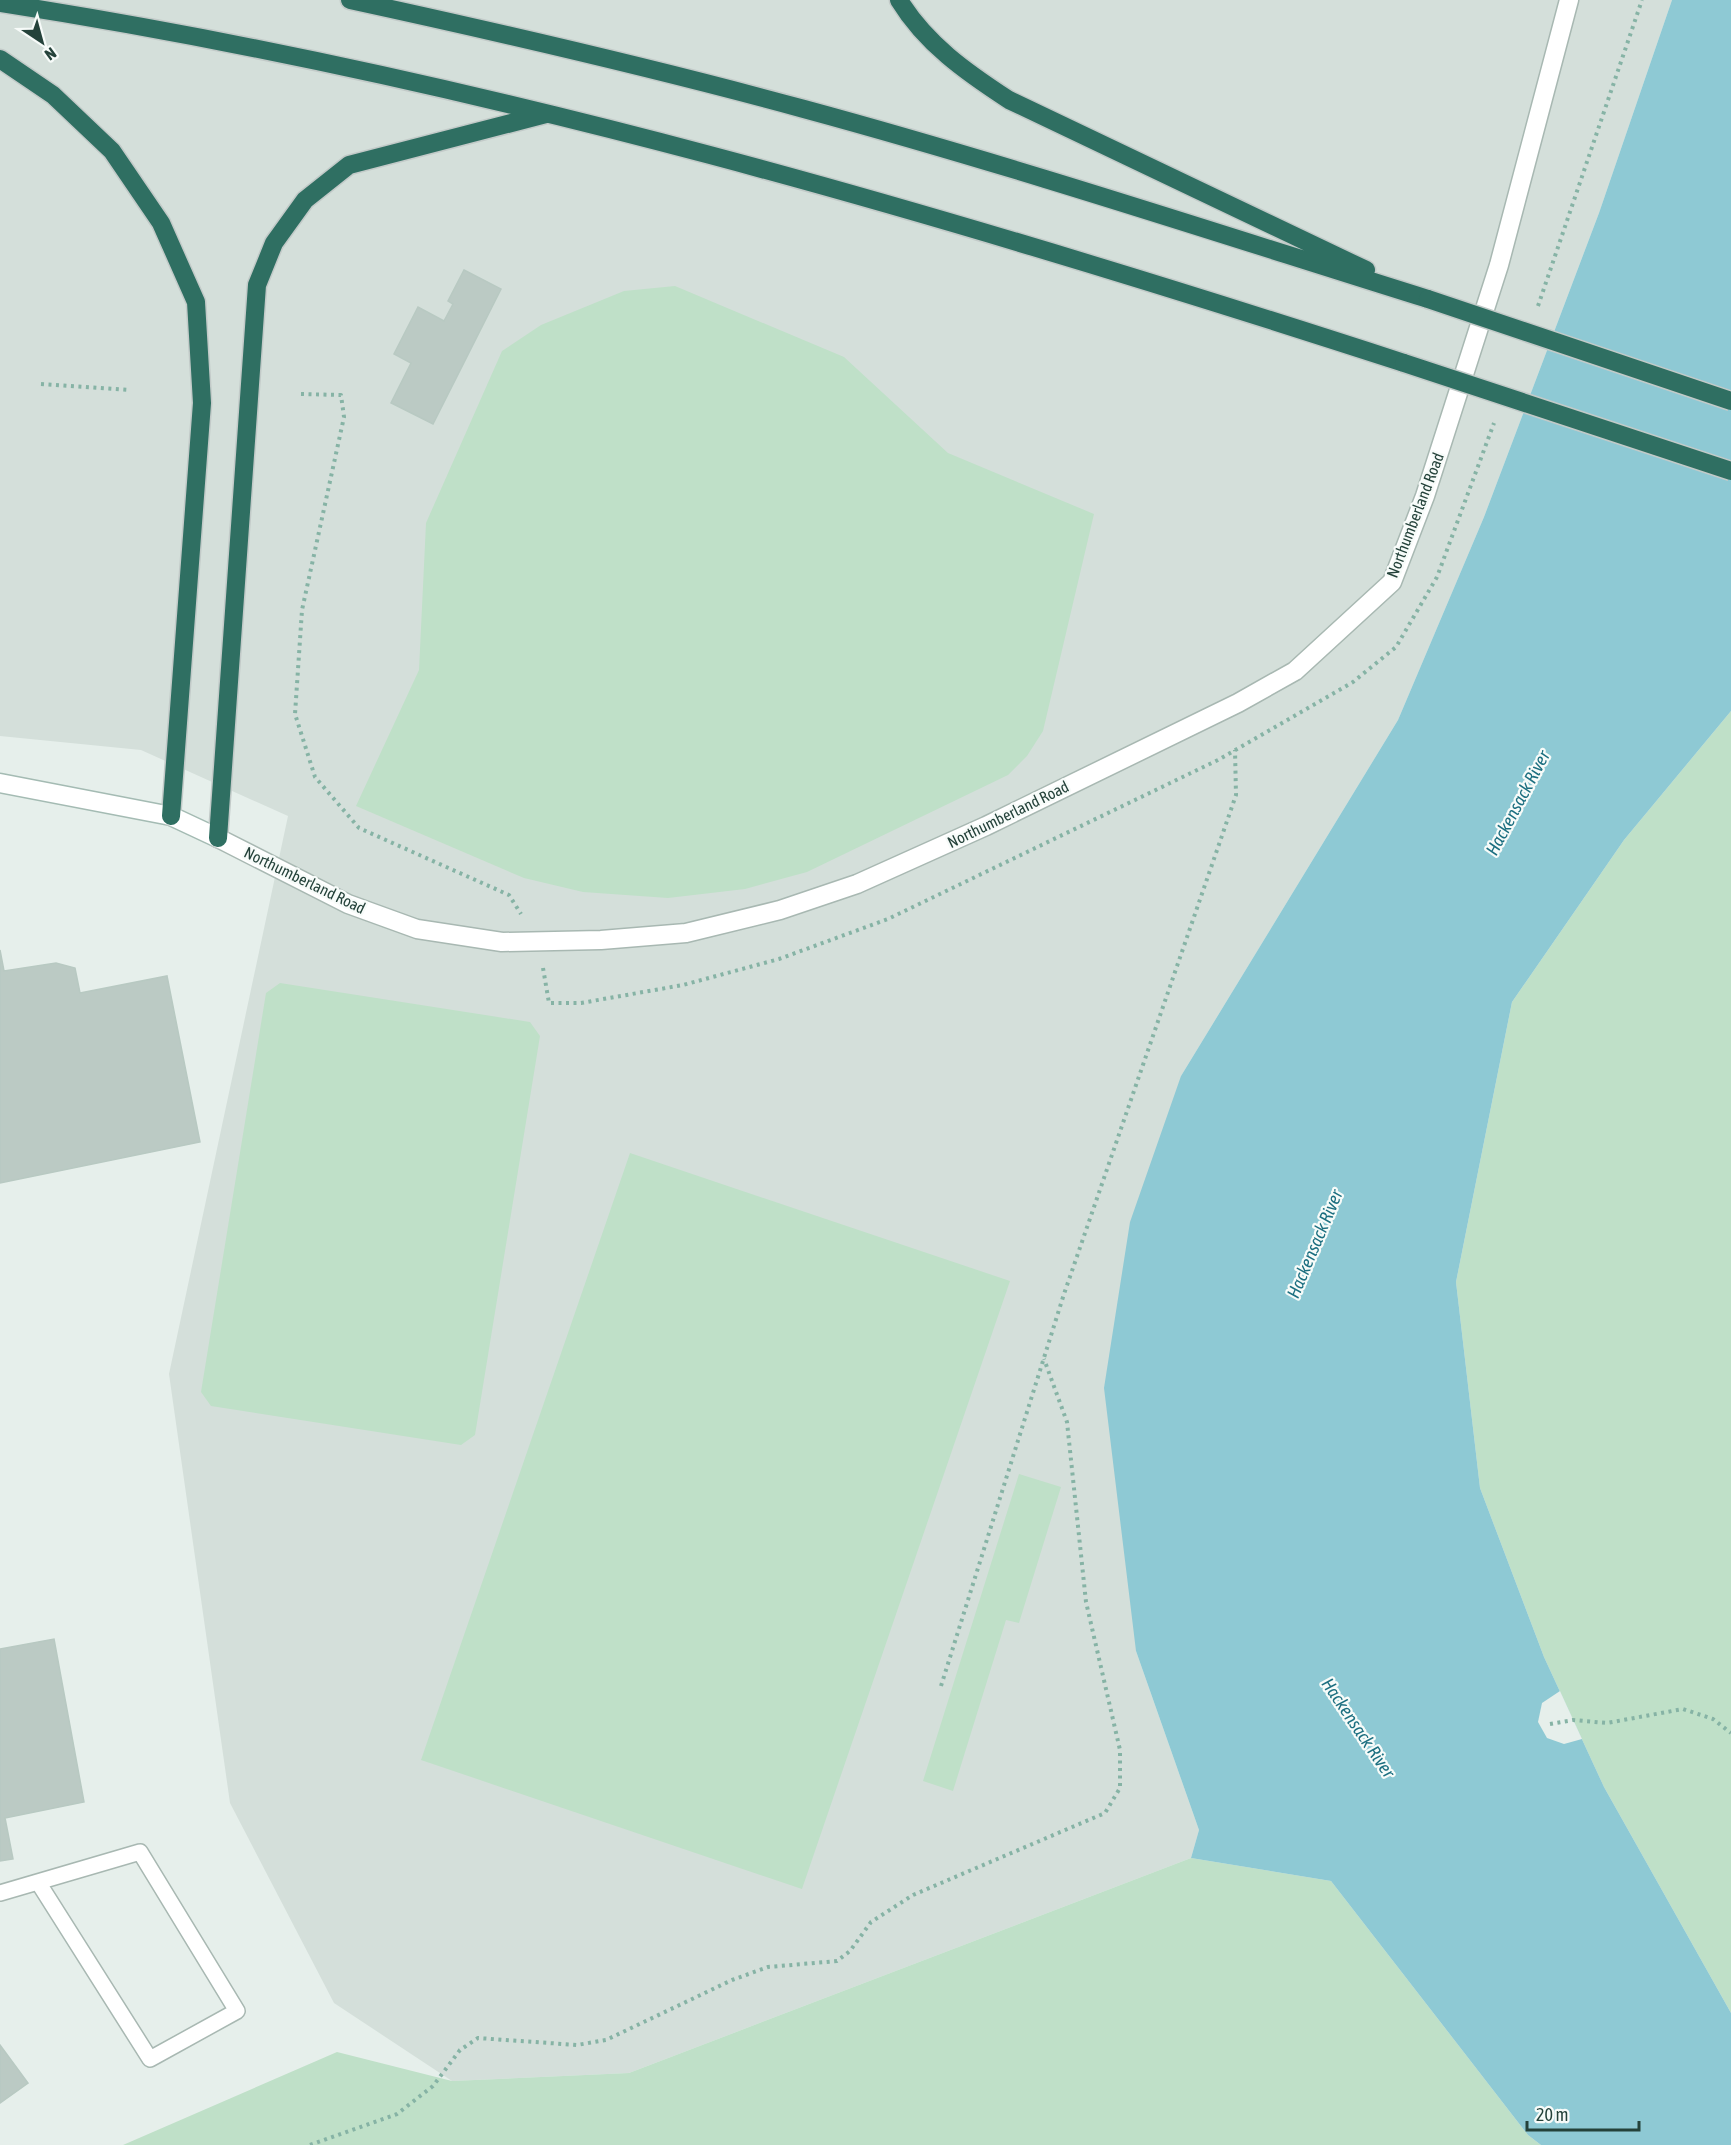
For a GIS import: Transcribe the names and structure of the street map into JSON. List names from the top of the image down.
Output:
{
  "streets": {
    "street": ["Northumberland Road"]
  },
  "water": ["Hackensack River"],
  "scale_bar": "20 m",
  "north": "bottom right"
}
